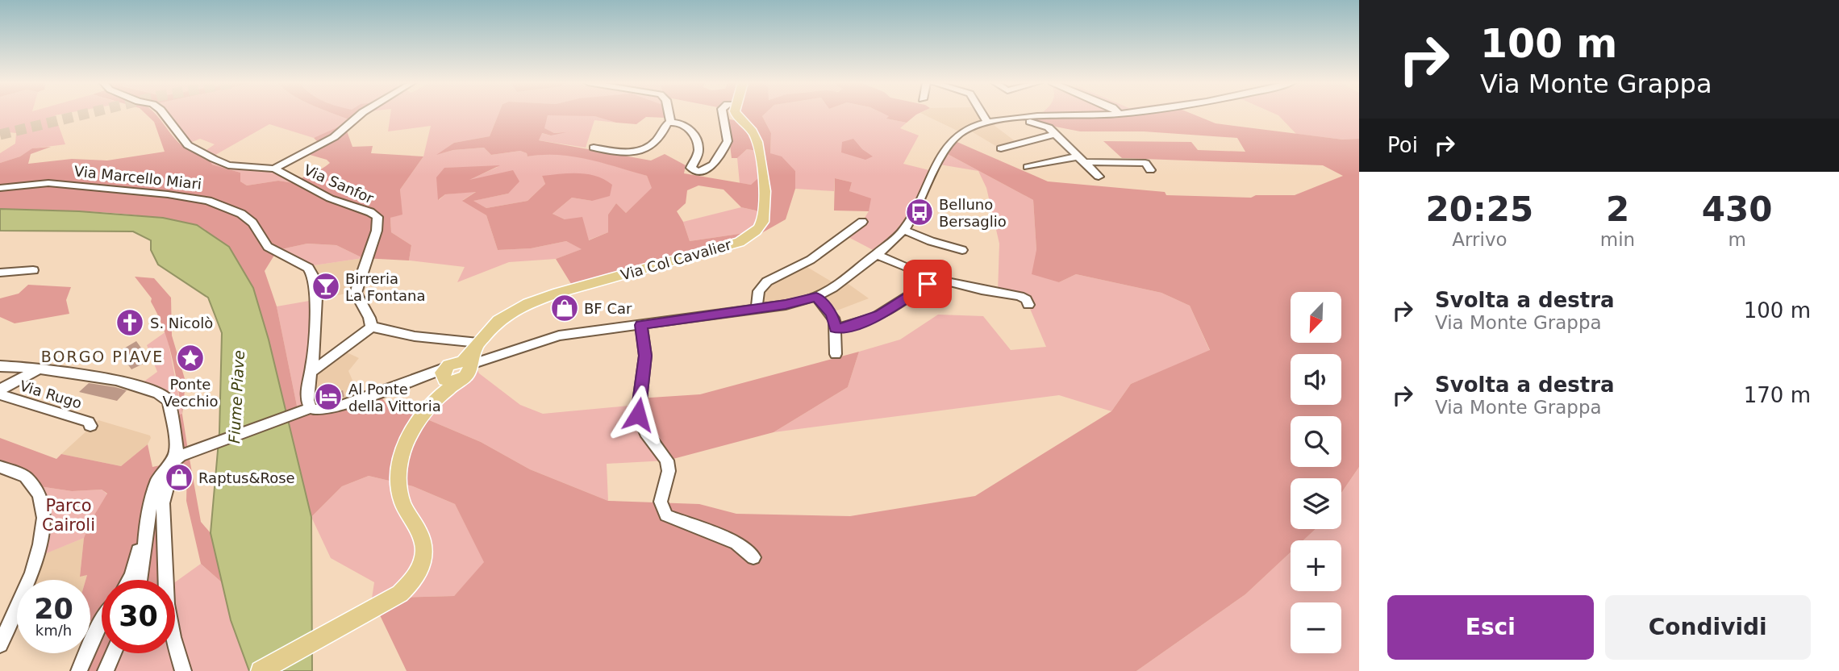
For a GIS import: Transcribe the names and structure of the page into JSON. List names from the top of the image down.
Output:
{
  "streets": {
    "main road": ["Via Col Cavalier"],
    "street": ["Via Marcello Miari", "Via Sanfor", "Via Rugo"]
  },
  "districts": ["BORGO PIAVE"],
  "water": ["Fiume Piave"],
  "parks": ["Parco Cairoli"],
  "places": {
    "bus stop": ["Belluno Bersaglio"],
    "bar": ["Birreria La Fontana"],
    "shop": ["BF Car", "Raptus&Rose"],
    "church": ["S. Nicolò"],
    "place": ["Ponte Vecchio"],
    "hotel": ["Al Ponte della Vittoria"]
  },
  "north": "bottom left",
  "page": {
    "turn": ["100 m", "Via Monte Grappa"],
    "then": "Poi",
    "eta": [
      "20:25",
      "Arrivo",
      "2",
      "min",
      "430",
      "m"
    ],
    "list": [
      {
        "name": "Svolta a destra",
        "note": "Via Monte Grappa",
        "value": "100 m"
      },
      {
        "name": "Svolta a destra",
        "note": "Via Monte Grappa",
        "value": "170 m"
      }
    ],
    "map_buttons": ["+", "−"],
    "speed": "20 km/h",
    "limit": "30",
    "buttons": ["Esci", "Condividi"]
  }
}
